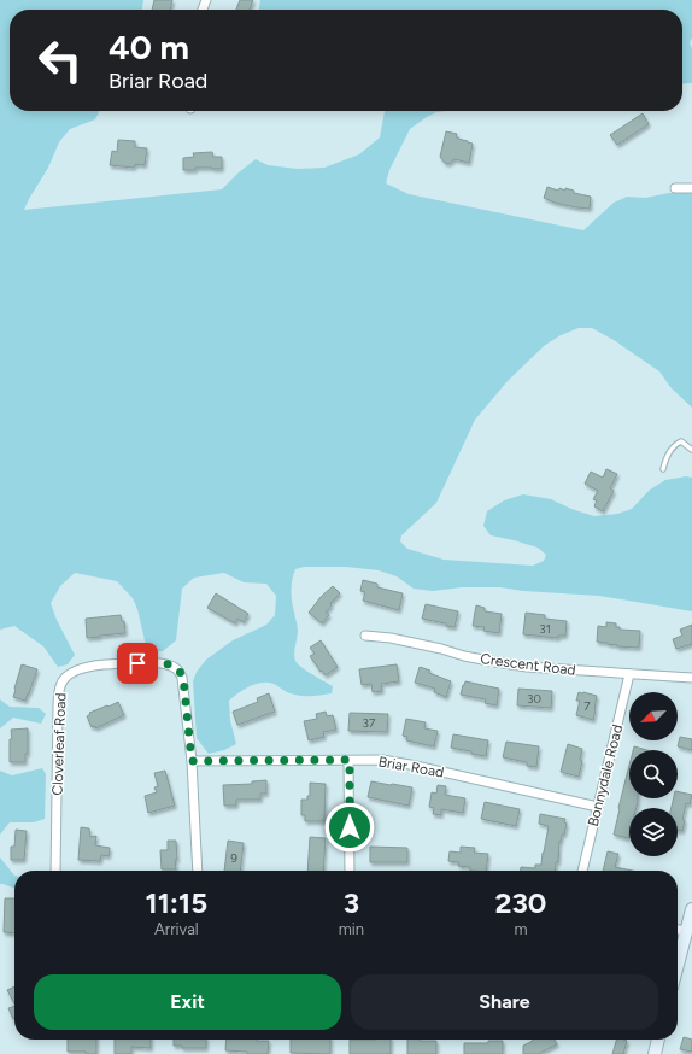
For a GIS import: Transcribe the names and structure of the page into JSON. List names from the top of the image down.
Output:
{
  "streets": {
    "street": [
      "Crescent Road",
      "Cloverleaf Road",
      "Briar Road",
      "Bonnydale Road"
    ]
  },
  "crossings": [
    ["Crescent Road", "Bonnydale Road"],
    ["Cloverleaf Road", "Briar Road"],
    ["Briar Road", "Bonnydale Road"]
  ],
  "house_numbers": [
    "31",
    "30",
    "7",
    "37",
    "9"
  ],
  "north": "bottom left",
  "page": {
    "turn": ["40 m", "Briar Road"],
    "eta": [
      "11:15",
      "Arrival",
      "3",
      "min",
      "230",
      "m"
    ],
    "buttons": ["Exit", "Share"]
  }
}
